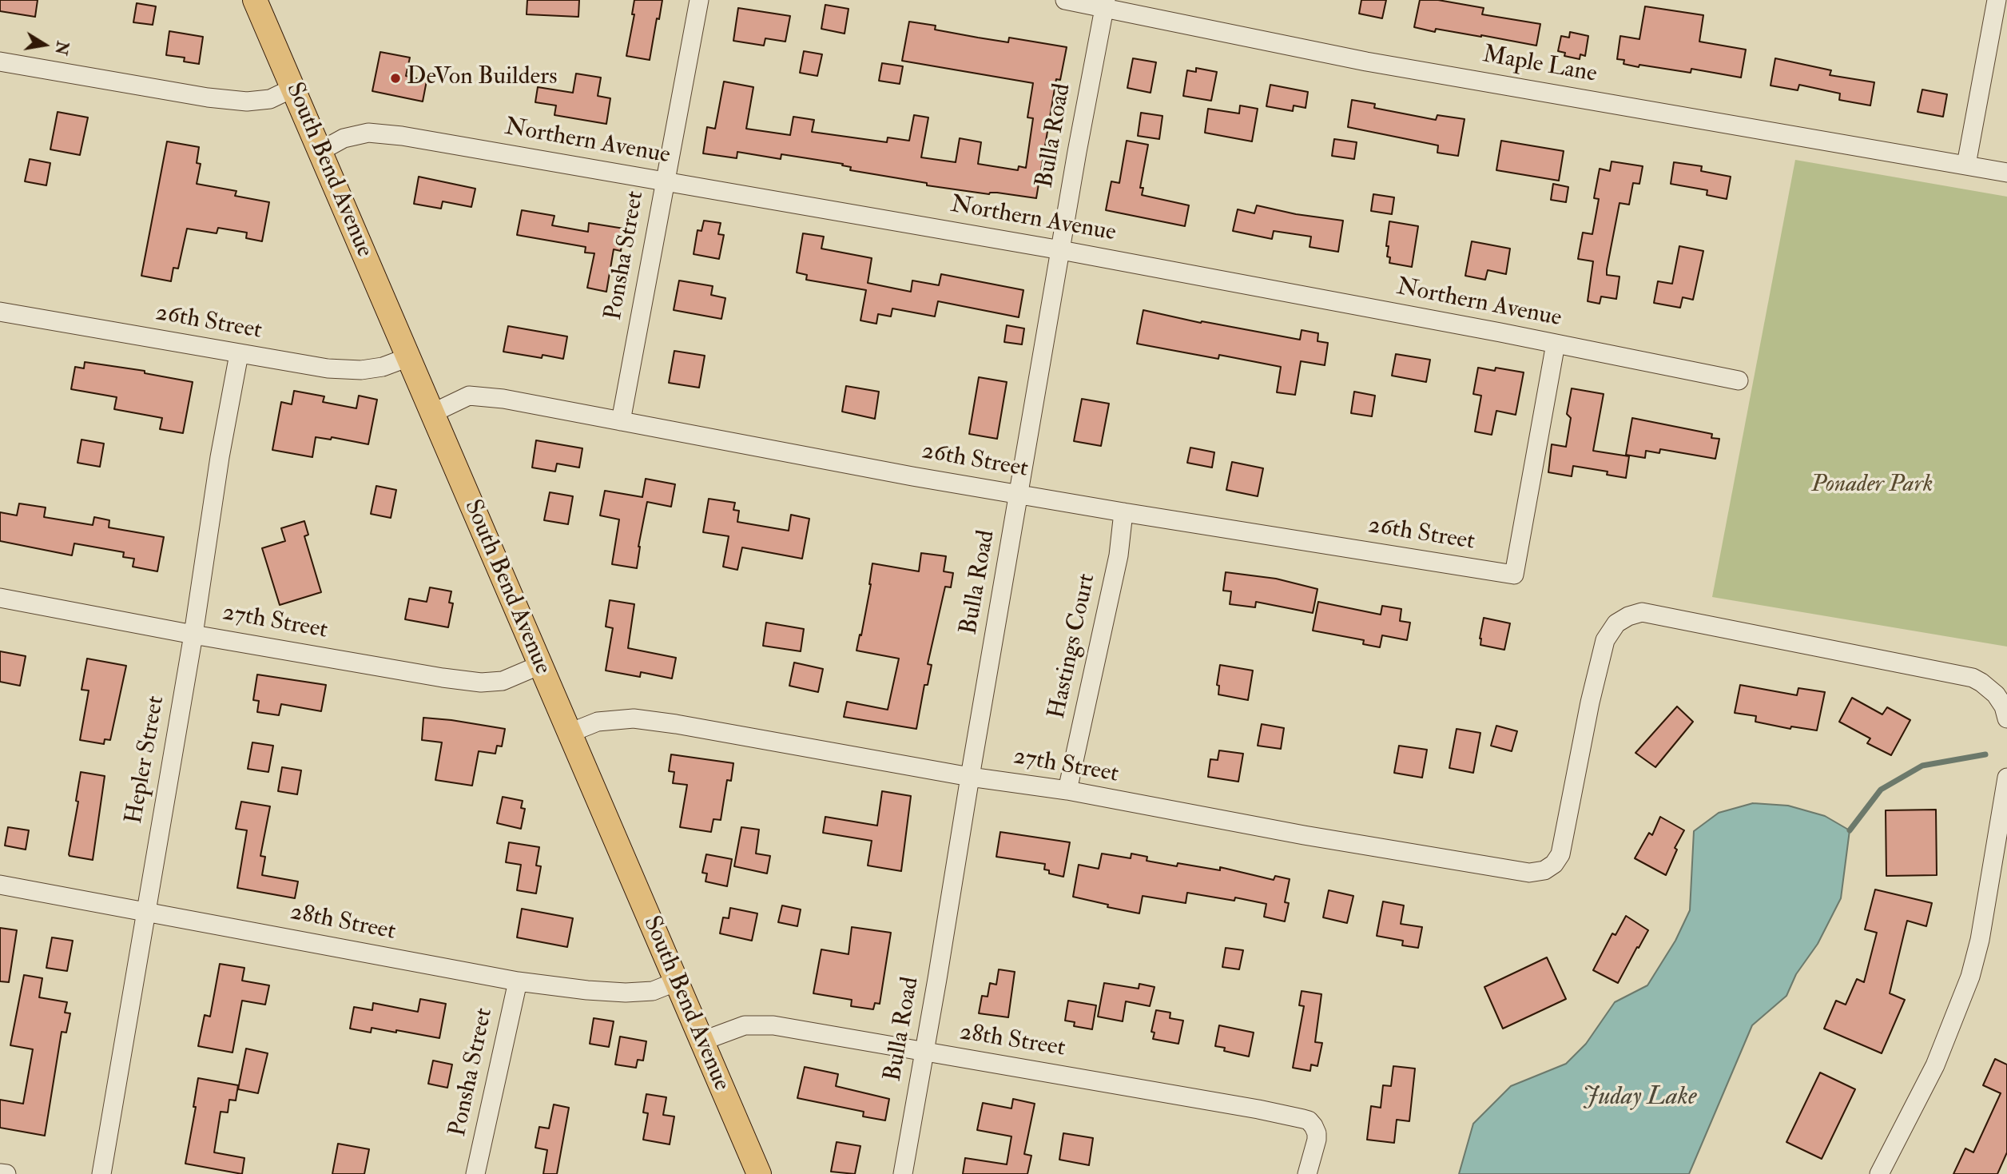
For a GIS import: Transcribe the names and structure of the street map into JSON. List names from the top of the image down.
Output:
{
  "streets": {
    "main road": ["South Bend Avenue"],
    "street": [
      "Maple Lane",
      "Bulla Road",
      "Northern Avenue",
      "Ponsha Street",
      "26th Street",
      "27th Street",
      "Hastings Court",
      "Hepler Street",
      "28th Street"
    ]
  },
  "crossings": [
    ["Maple Lane", "Bulla Road"],
    ["Bulla Road", "Northern Avenue"],
    ["Bulla Road", "26th Street"],
    ["Bulla Road", "27th Street"],
    ["Bulla Road", "28th Street"],
    ["Northern Avenue", "South Bend Avenue"],
    ["Northern Avenue", "Ponsha Street"],
    ["Northern Avenue", "26th Street"],
    ["South Bend Avenue", "26th Street"],
    ["South Bend Avenue", "27th Street"],
    ["South Bend Avenue", "28th Street"],
    ["Ponsha Street", "26th Street"],
    ["Ponsha Street", "28th Street"],
    ["26th Street", "Hastings Court"],
    ["26th Street", "Hepler Street"],
    ["27th Street", "Hastings Court"],
    ["27th Street", "Hepler Street"],
    ["Hepler Street", "28th Street"]
  ],
  "water": ["Juday Lake"],
  "parks": ["Ponader Park"],
  "places": ["DeVon Builders"],
  "north": "right"
}
